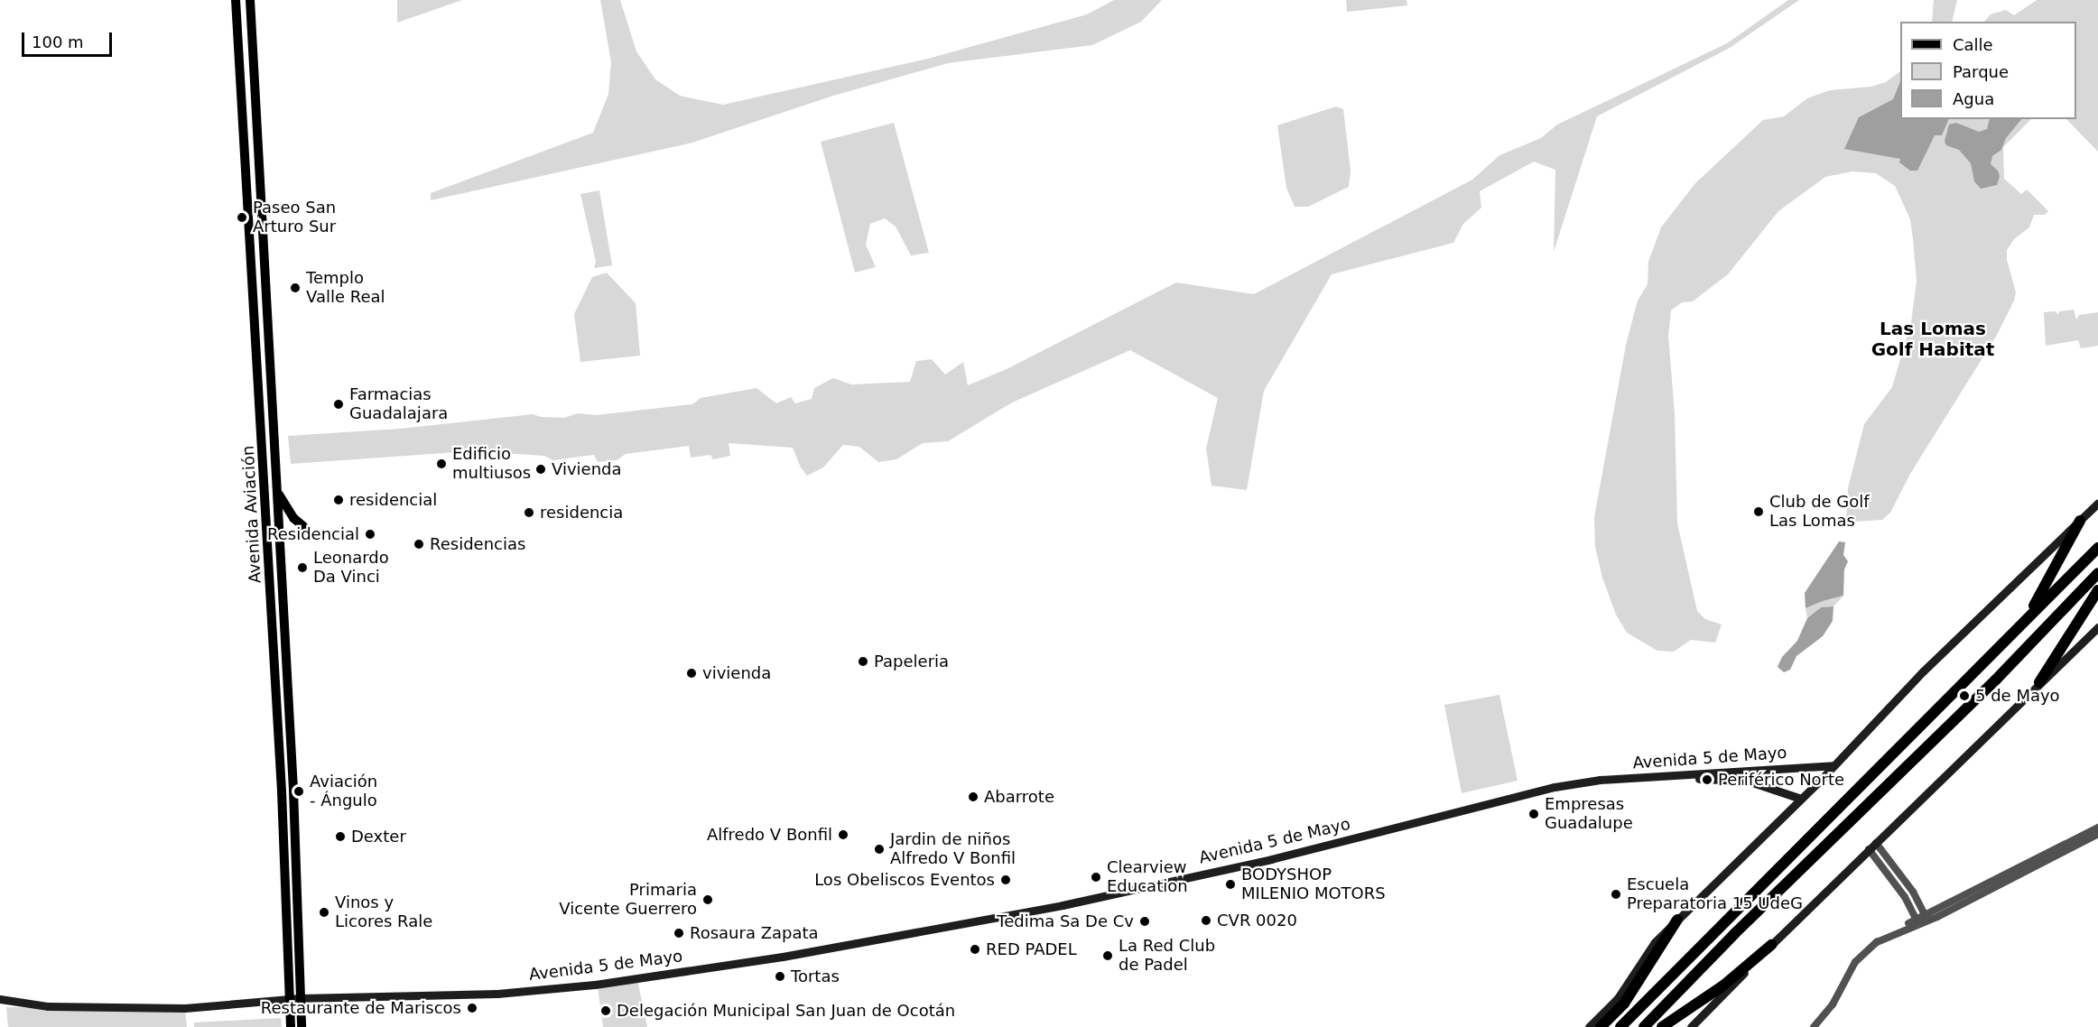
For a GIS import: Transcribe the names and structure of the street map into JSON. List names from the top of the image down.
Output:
{
  "streets": {
    "main road": ["Avenida Aviación", "Avenida 5 de Mayo"]
  },
  "crossings": [
    ["Avenida Aviación", "Avenida 5 de Mayo"]
  ],
  "districts": ["Las Lomas Golf Habitat"],
  "places": [
    "Paseo San Arturo Sur",
    "Templo Valle Real",
    "Farmacias Guadalajara",
    "Edificio multiusos",
    "Vivienda",
    "residencial",
    "Club de Golf Las Lomas",
    "residencia",
    "Residencial",
    "Residencias",
    "Leonardo Da Vinci",
    "Papeleria",
    "vivienda",
    "5 de Mayo",
    "Periférico Norte",
    "Aviación - Ángulo",
    "Abarrote",
    "Empresas Guadalupe",
    "Alfredo V Bonfil",
    "Dexter",
    "Jardin de niños Alfredo V Bonfil",
    "Clearview Education",
    "Los Obeliscos Eventos",
    "BODYSHOP MILENIO MOTORS",
    "Escuela Preparatoria 15 UdeG",
    "Primaria Vicente Guerrero",
    "Vinos y Licores Rale",
    "CVR 0020",
    "Tedima Sa De Cv",
    "Rosaura Zapata",
    "RED PADEL",
    "La Red Club de Padel",
    "Tortas",
    "Restaurante de Mariscos",
    "Delegación Municipal San Juan de Ocotán"
  ],
  "legend": ["Calle", "Parque", "Agua"],
  "scale_bar": "100 m"
}
